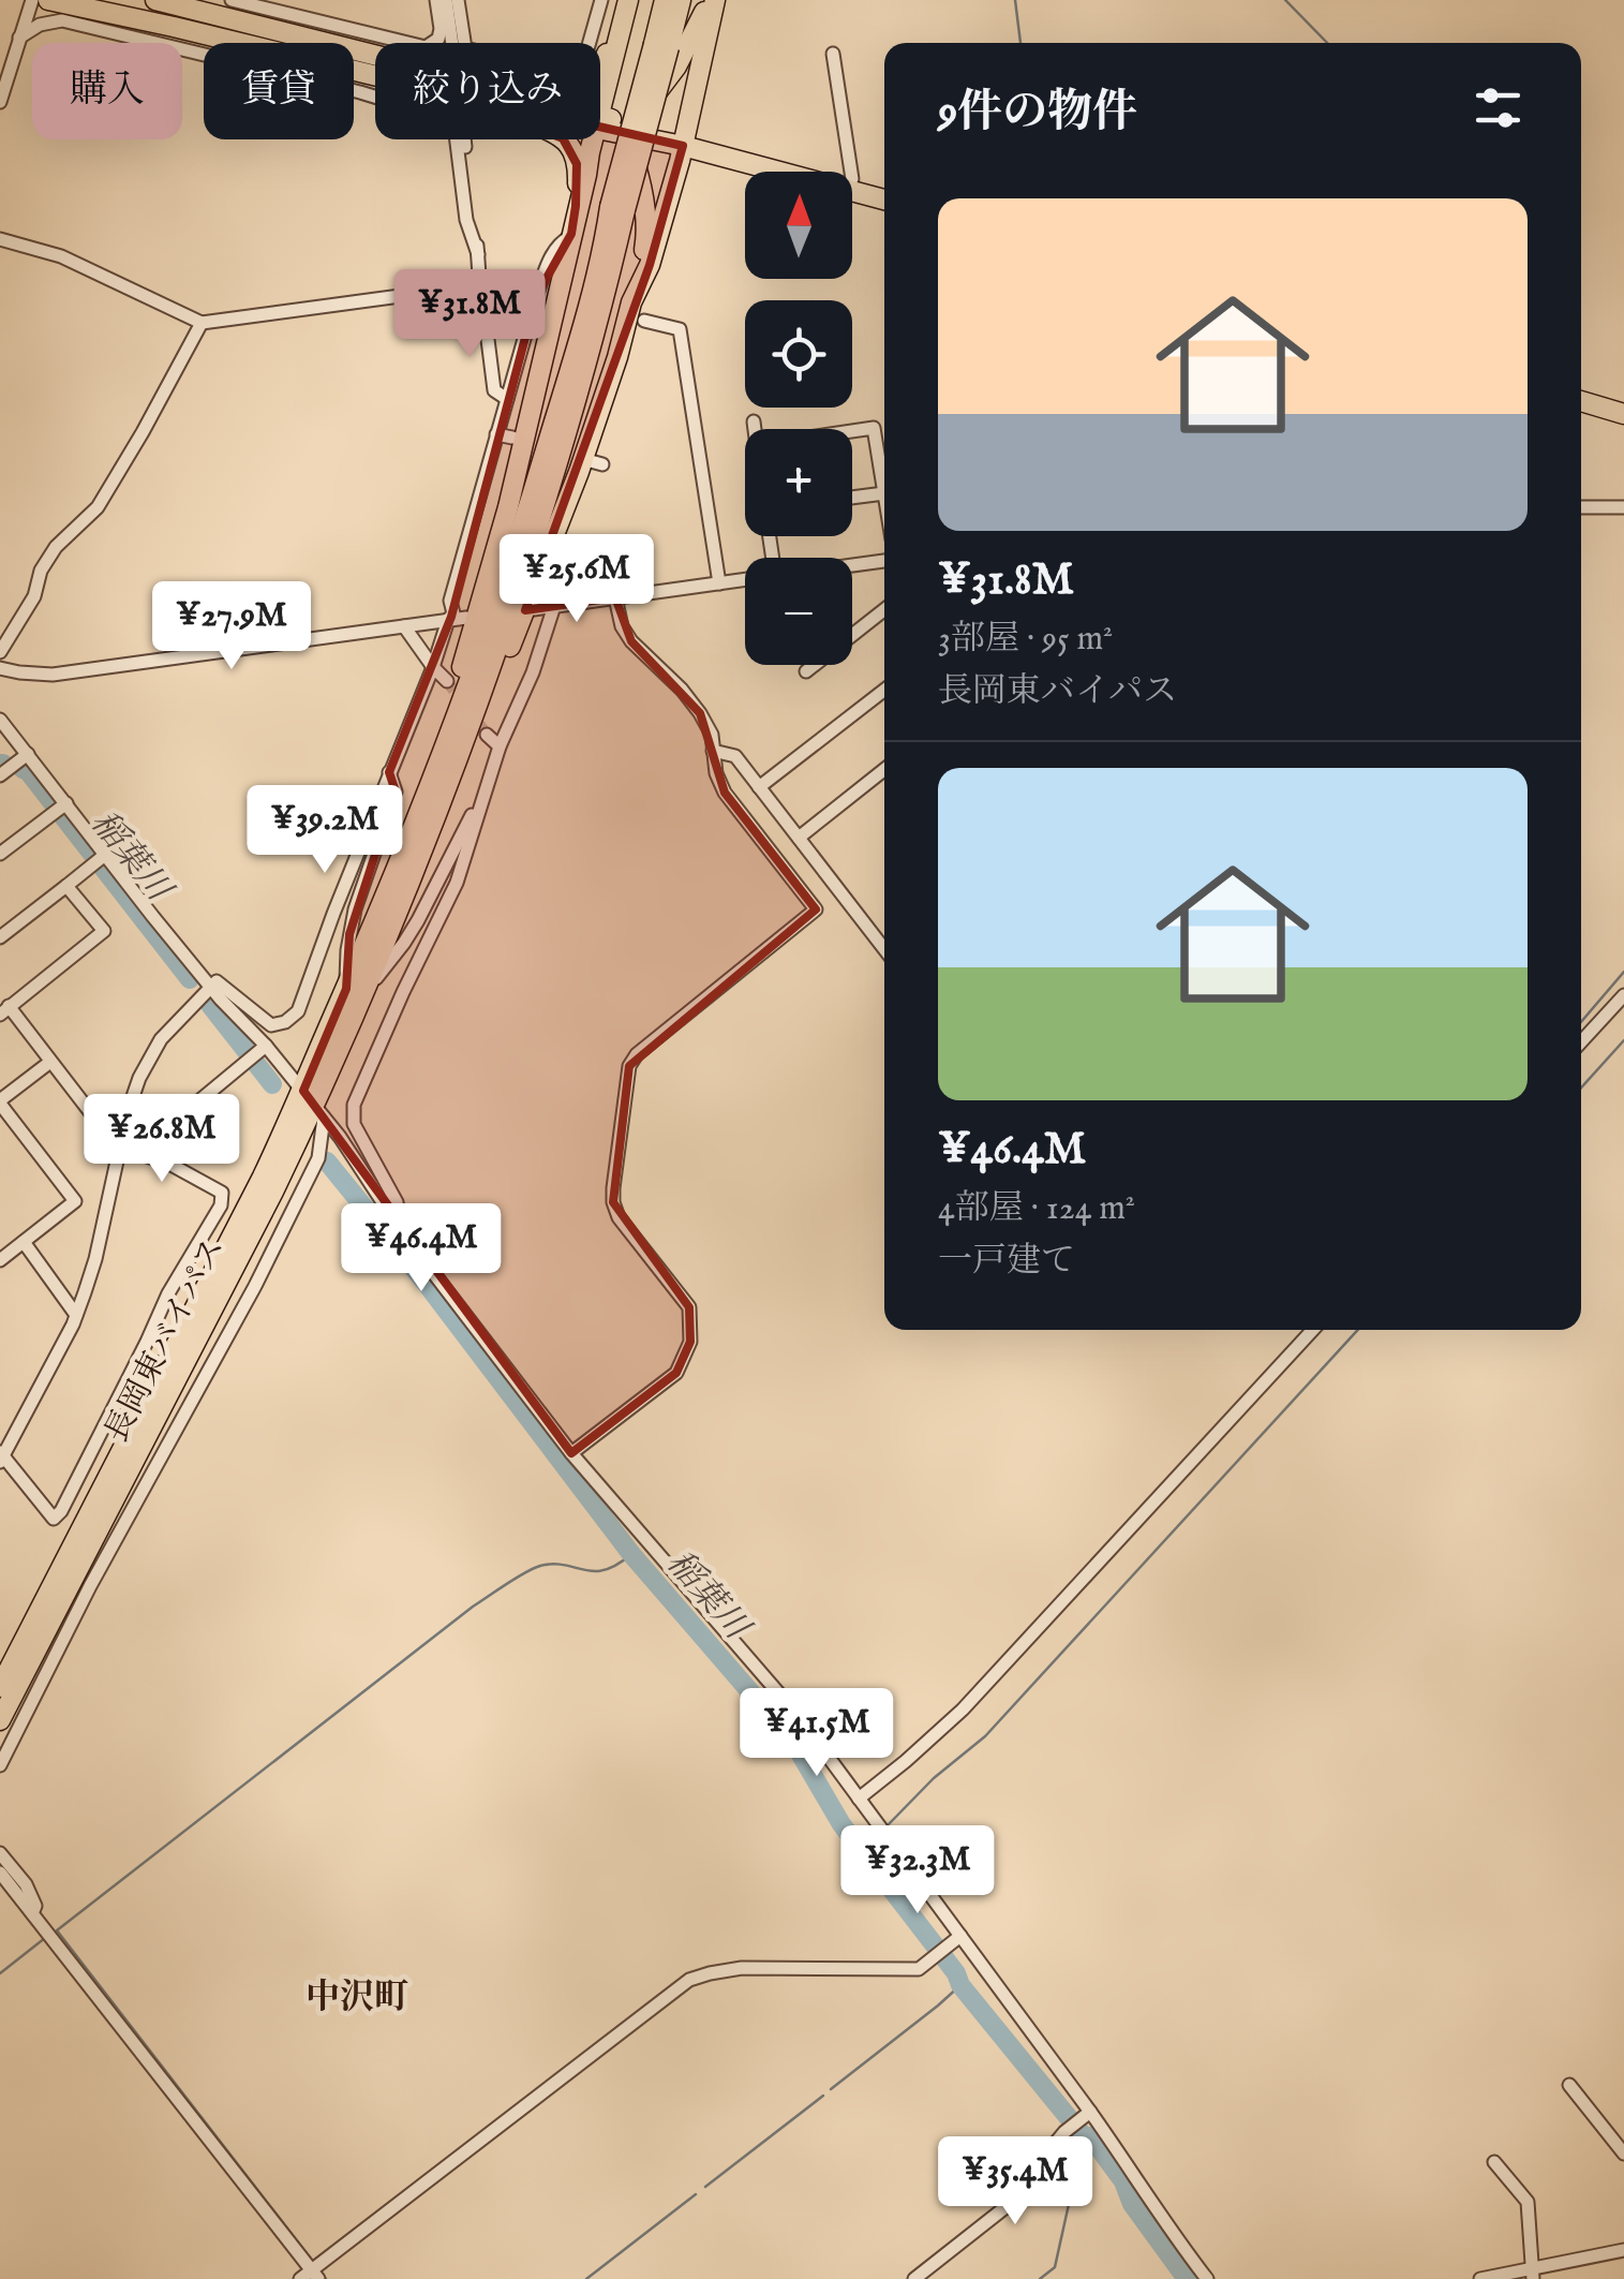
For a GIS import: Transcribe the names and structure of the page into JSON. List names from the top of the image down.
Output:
{
  "streets": {
    "highway": ["長岡東バイパス"]
  },
  "districts": ["中沢町"],
  "water": ["稲葉川"],
  "north": "top",
  "page": {
    "chip": ["購入", "賃貸", "絞り込み"],
    "heading": "9件の物件",
    "map_buttons": ["+", "−"],
    "list": [
      {
        "name": "¥31.8M",
        "note": "3部屋 · 95 m² · 長岡東バイパス"
      },
      {
        "name": "¥46.4M",
        "note": "4部屋 · 124 m² · 一戸建て"
      }
    ],
    "price": [
      "¥31.8M",
      "¥25.6M",
      "¥27.9M",
      "¥39.2M",
      "¥26.8M",
      "¥46.4M",
      "¥41.5M",
      "¥32.3M",
      "¥35.4M"
    ]
  }
}
